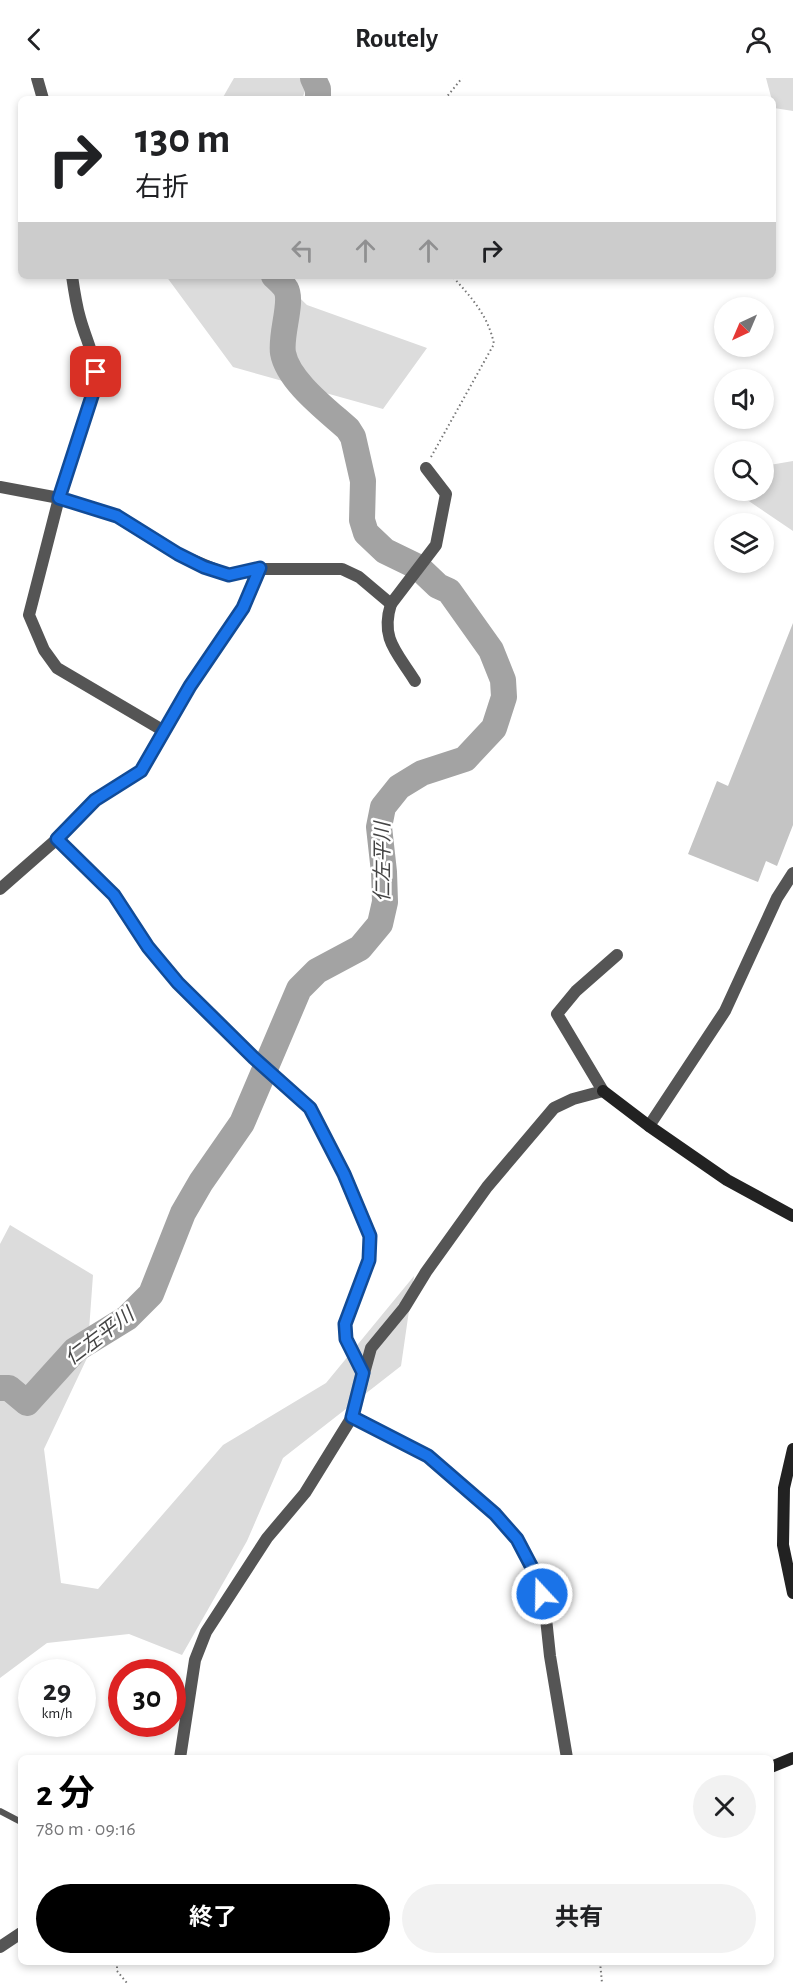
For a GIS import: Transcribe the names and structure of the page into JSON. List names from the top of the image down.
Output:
{
  "water": ["仁左平川"],
  "north": "bottom left",
  "page": {
    "header": "Routely",
    "turn": ["130 m", "右折"],
    "speed": "29 km/h",
    "limit": "30",
    "heading": ["2 分", "780 m · 09:16"],
    "buttons": ["終了", "共有"]
  }
}
